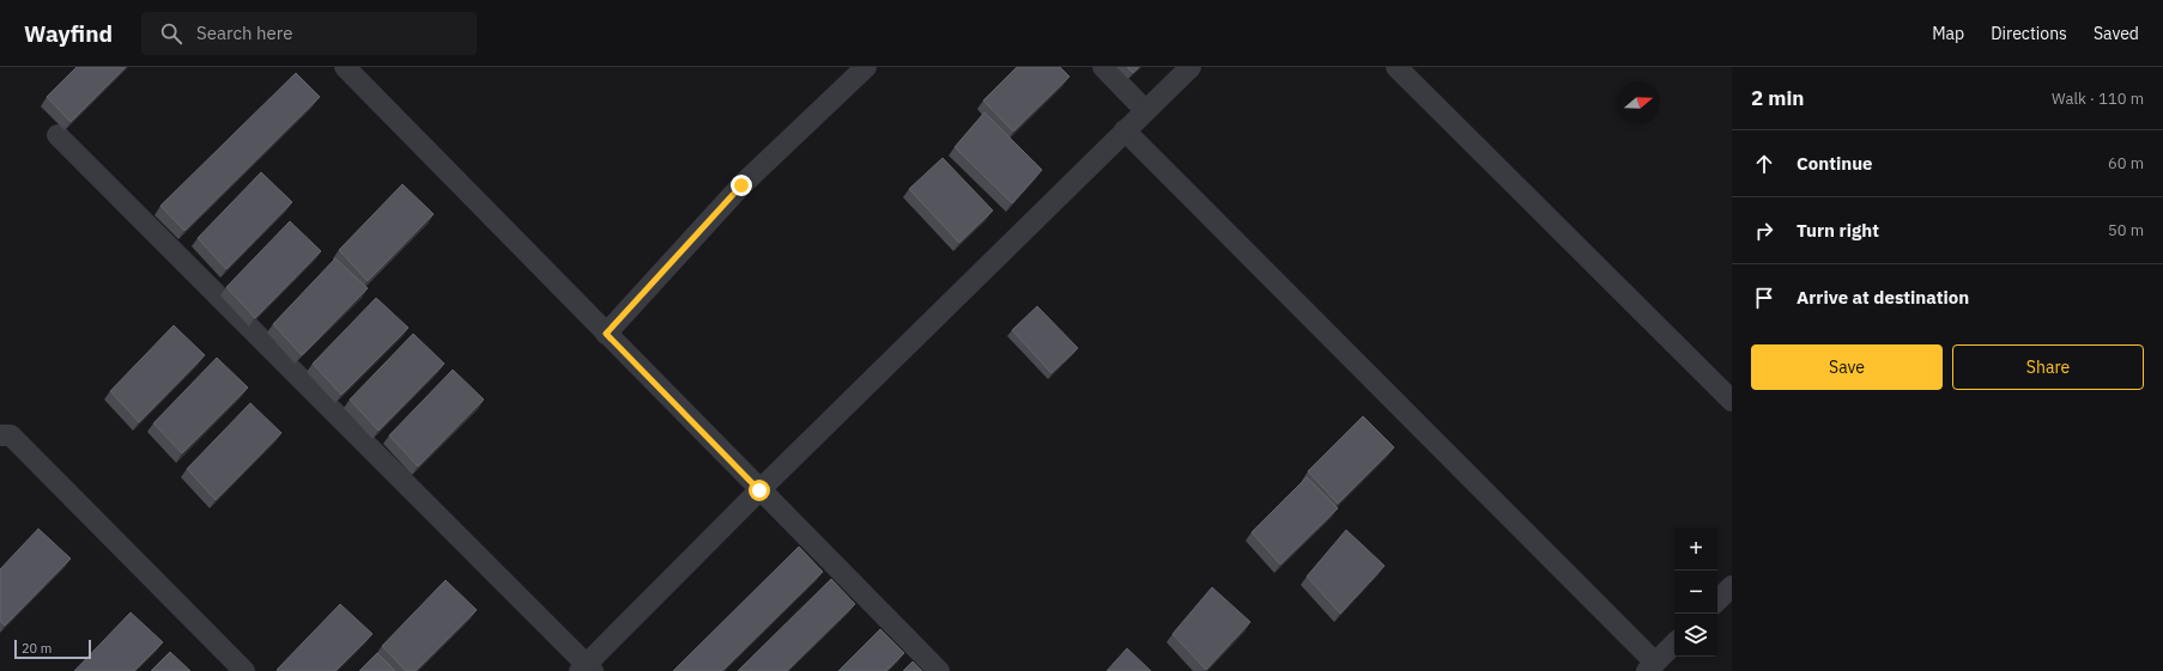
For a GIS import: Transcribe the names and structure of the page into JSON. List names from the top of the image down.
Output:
{
  "scale_bar": "20 m",
  "north": "right",
  "page": {
    "header": "Wayfind",
    "search": "Search here",
    "nav": ["Map", "Directions", "Saved"],
    "heading": ["2 min", "Walk · 110 m"],
    "list": [
      ["Continue", "60 m"],
      ["Turn right", "50 m"],
      "Arrive at destination"
    ],
    "buttons": ["Save", "Share"],
    "map_buttons": ["+", "−"],
    "scale": "20 m"
  }
}
